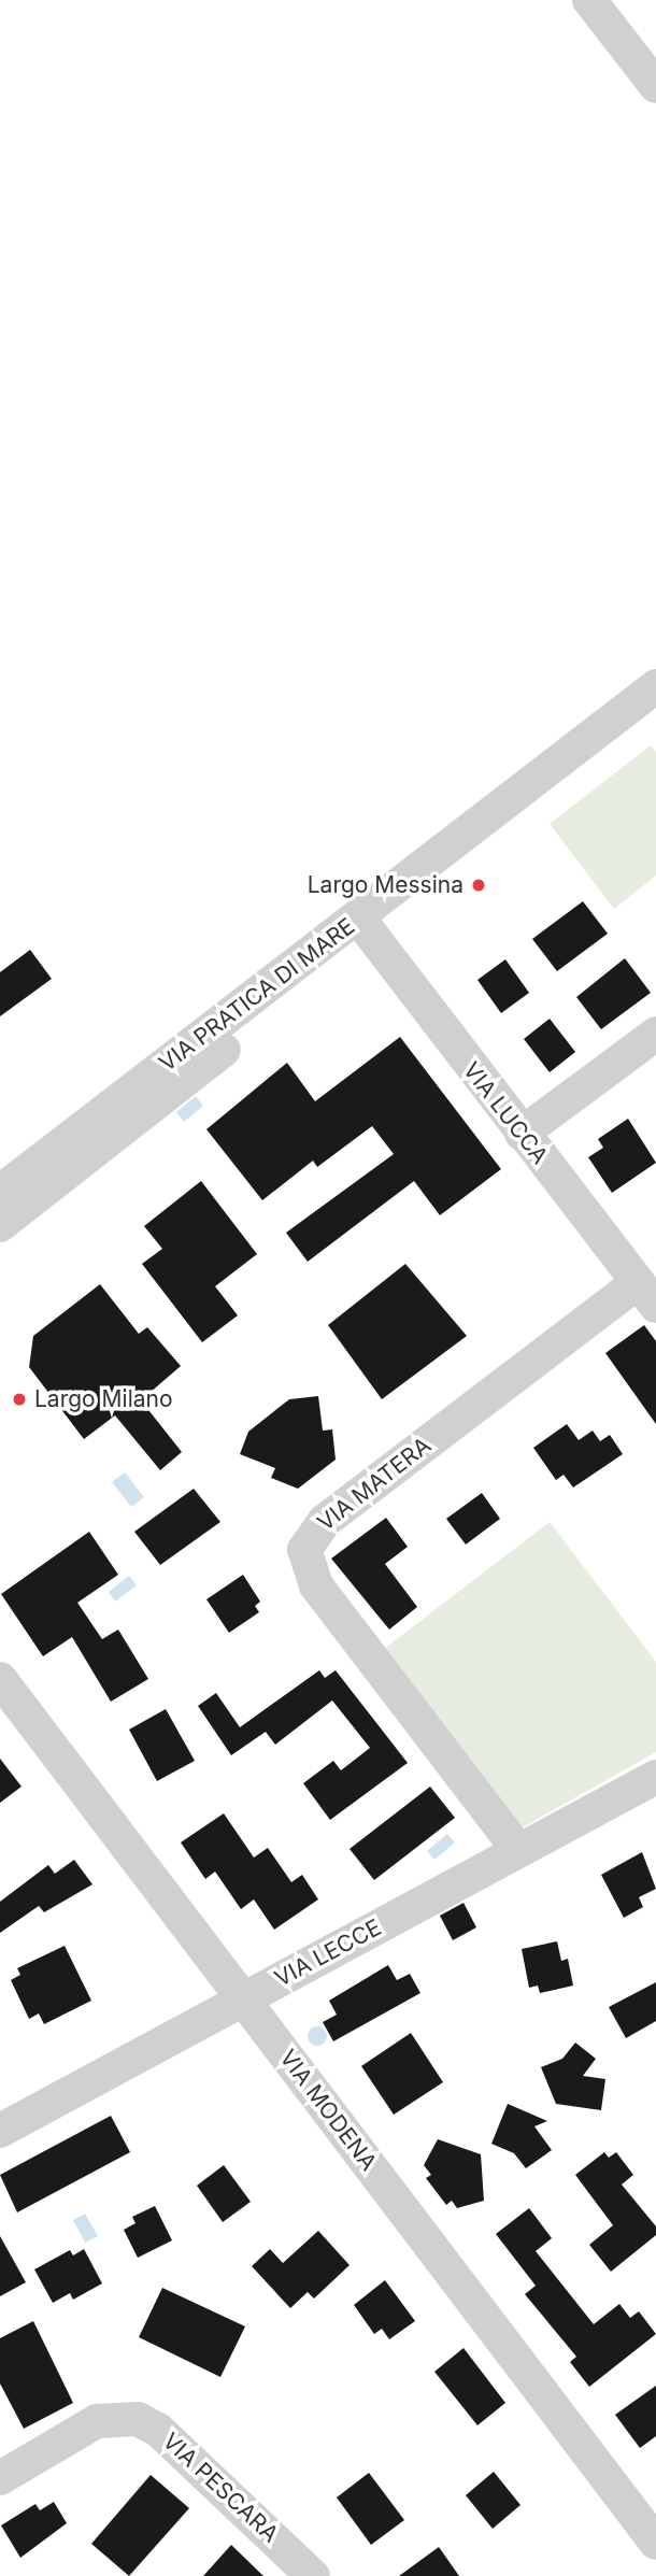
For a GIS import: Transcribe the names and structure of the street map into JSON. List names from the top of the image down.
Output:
{
  "streets": {
    "street": [
      "VIA PRATICA DI MARE",
      "VIA LUCCA",
      "VIA MATERA",
      "VIA LECCE",
      "VIA MODENA",
      "VIA PESCARA"
    ]
  },
  "crossings": [
    ["VIA PRATICA DI MARE", "VIA LUCCA"],
    ["VIA LUCCA", "VIA MATERA"],
    ["VIA MATERA", "VIA LECCE"],
    ["VIA LECCE", "VIA MODENA"]
  ],
  "places": ["Largo Messina", "Largo Milano"]
}
